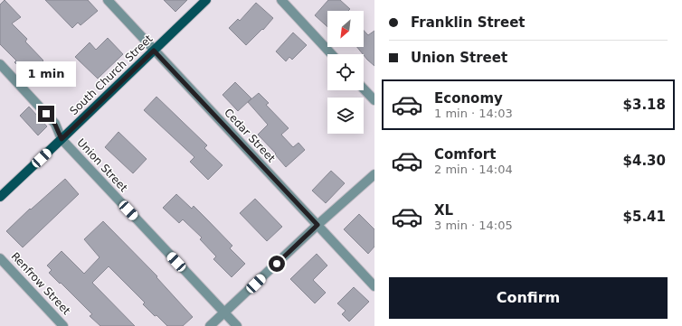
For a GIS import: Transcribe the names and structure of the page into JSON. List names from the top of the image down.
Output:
{
  "streets": {
    "main road": ["South Church Street"],
    "street": ["Cedar Street", "Union Street", "Renfrow Street"]
  },
  "crossings": [
    ["South Church Street", "Cedar Street"],
    ["South Church Street", "Union Street"]
  ],
  "north": "bottom left",
  "page": {
    "banner": ["Franklin Street", "Union Street"],
    "bubble": "1 min",
    "list": [
      {
        "name": "Economy",
        "note": "1 min · 14:03",
        "value": "$3.18"
      },
      {
        "name": "Comfort",
        "note": "2 min · 14:04",
        "value": "$4.30"
      },
      {
        "name": "XL",
        "note": "3 min · 14:05",
        "value": "$5.41"
      }
    ],
    "buttons": "Confirm"
  }
}
